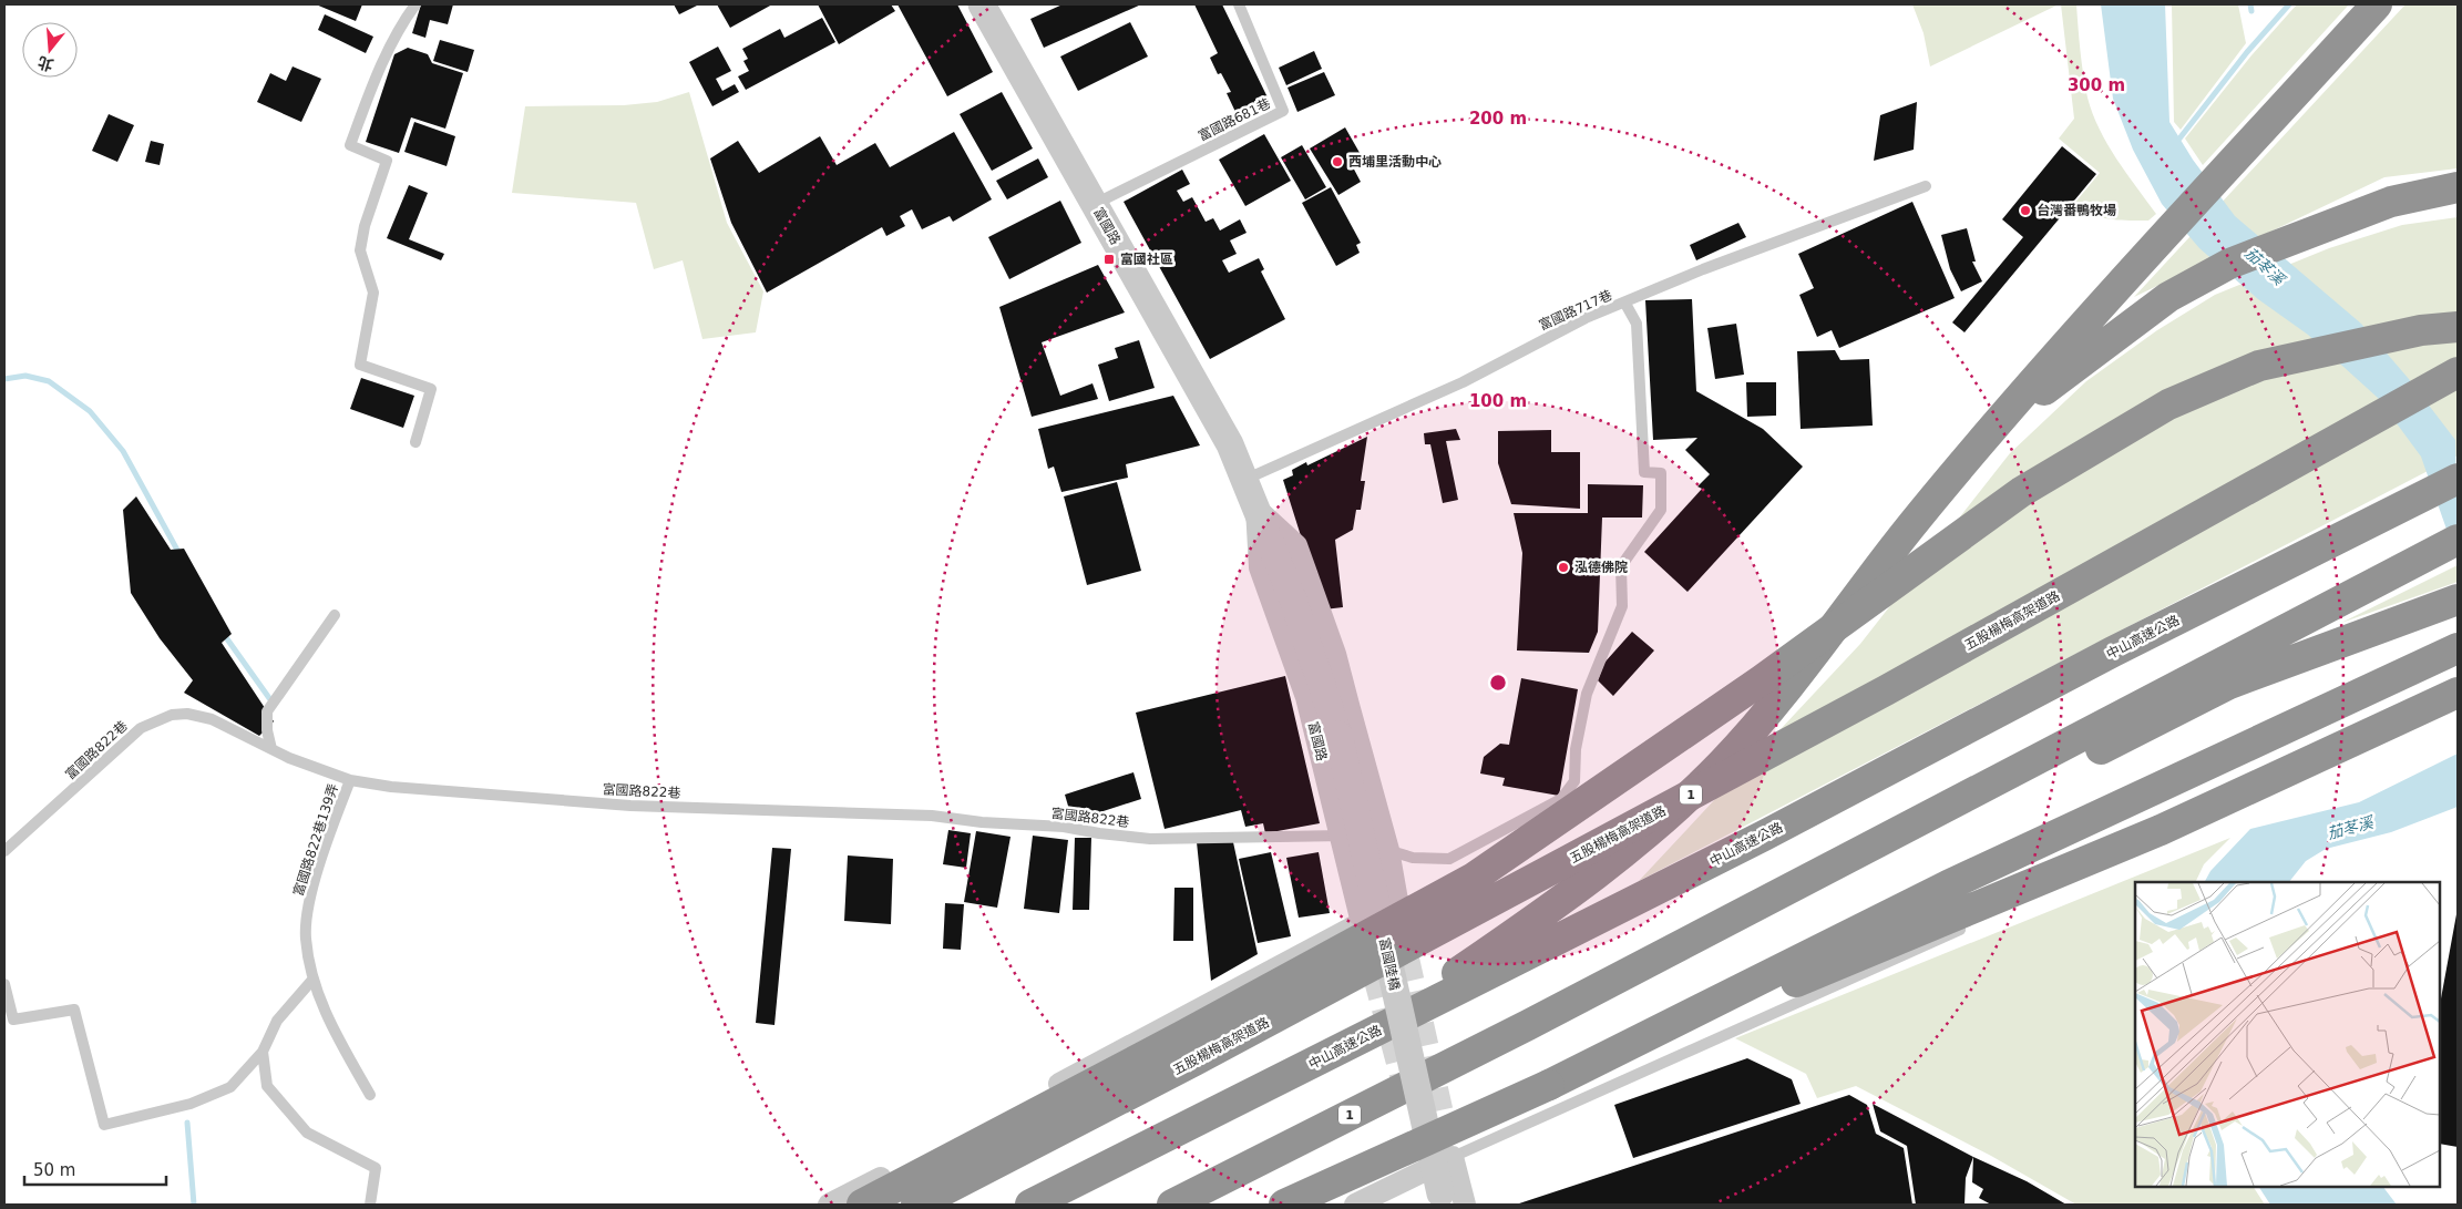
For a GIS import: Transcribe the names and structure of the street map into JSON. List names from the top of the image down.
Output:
{
  "streets": {
    "highway": ["五股楊梅高架道路", "中山高速公路", "1"],
    "street": ["富國路", "富國陸橋"],
    "lane": [
      "富國路681巷",
      "富國路717巷",
      "富國路822巷",
      "富國路822巷139弄"
    ]
  },
  "crossings": [
    ["富國路681巷", "富國路"],
    ["富國路", "富國路717巷"],
    ["富國路", "富國路822巷"],
    ["富國路", "富國陸橋"],
    ["富國路822巷", "富國路822巷139弄"]
  ],
  "water": ["茄苳溪"],
  "places": {
    "other": ["西埔里活動中心", "台灣番鴨牧場", "泓德佛院"],
    "transit": ["富國社區"]
  },
  "scale_bar": "50 m",
  "north": "bottom",
  "rings": ["300 m", "200 m", "100 m"]
}
